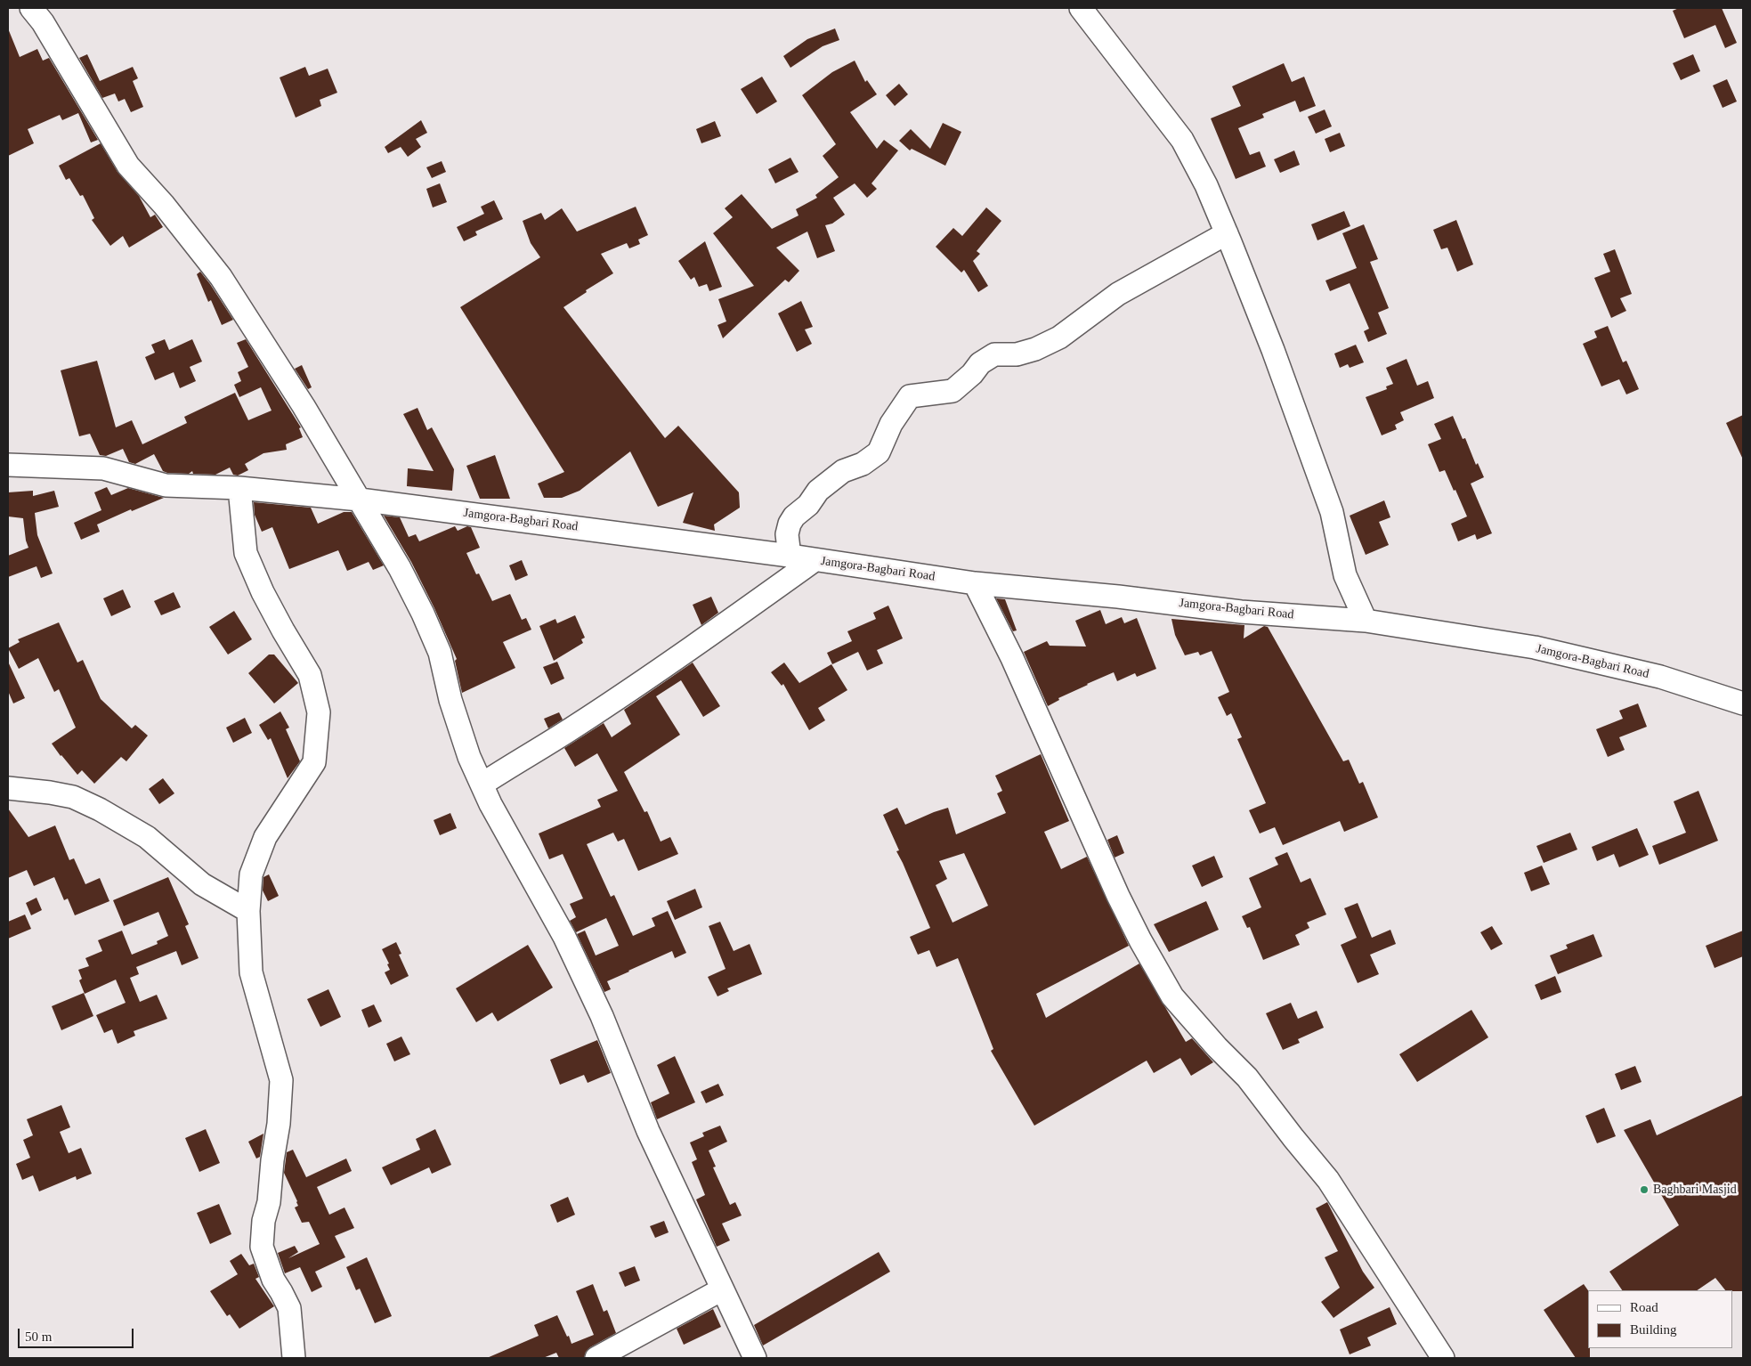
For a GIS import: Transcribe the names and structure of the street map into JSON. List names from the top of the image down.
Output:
{
  "streets": {
    "street": ["Jamgora-Bagbari Road"]
  },
  "places": ["Baghbari Masjid"],
  "legend": ["Road", "Building"],
  "scale_bar": "50 m"
}
